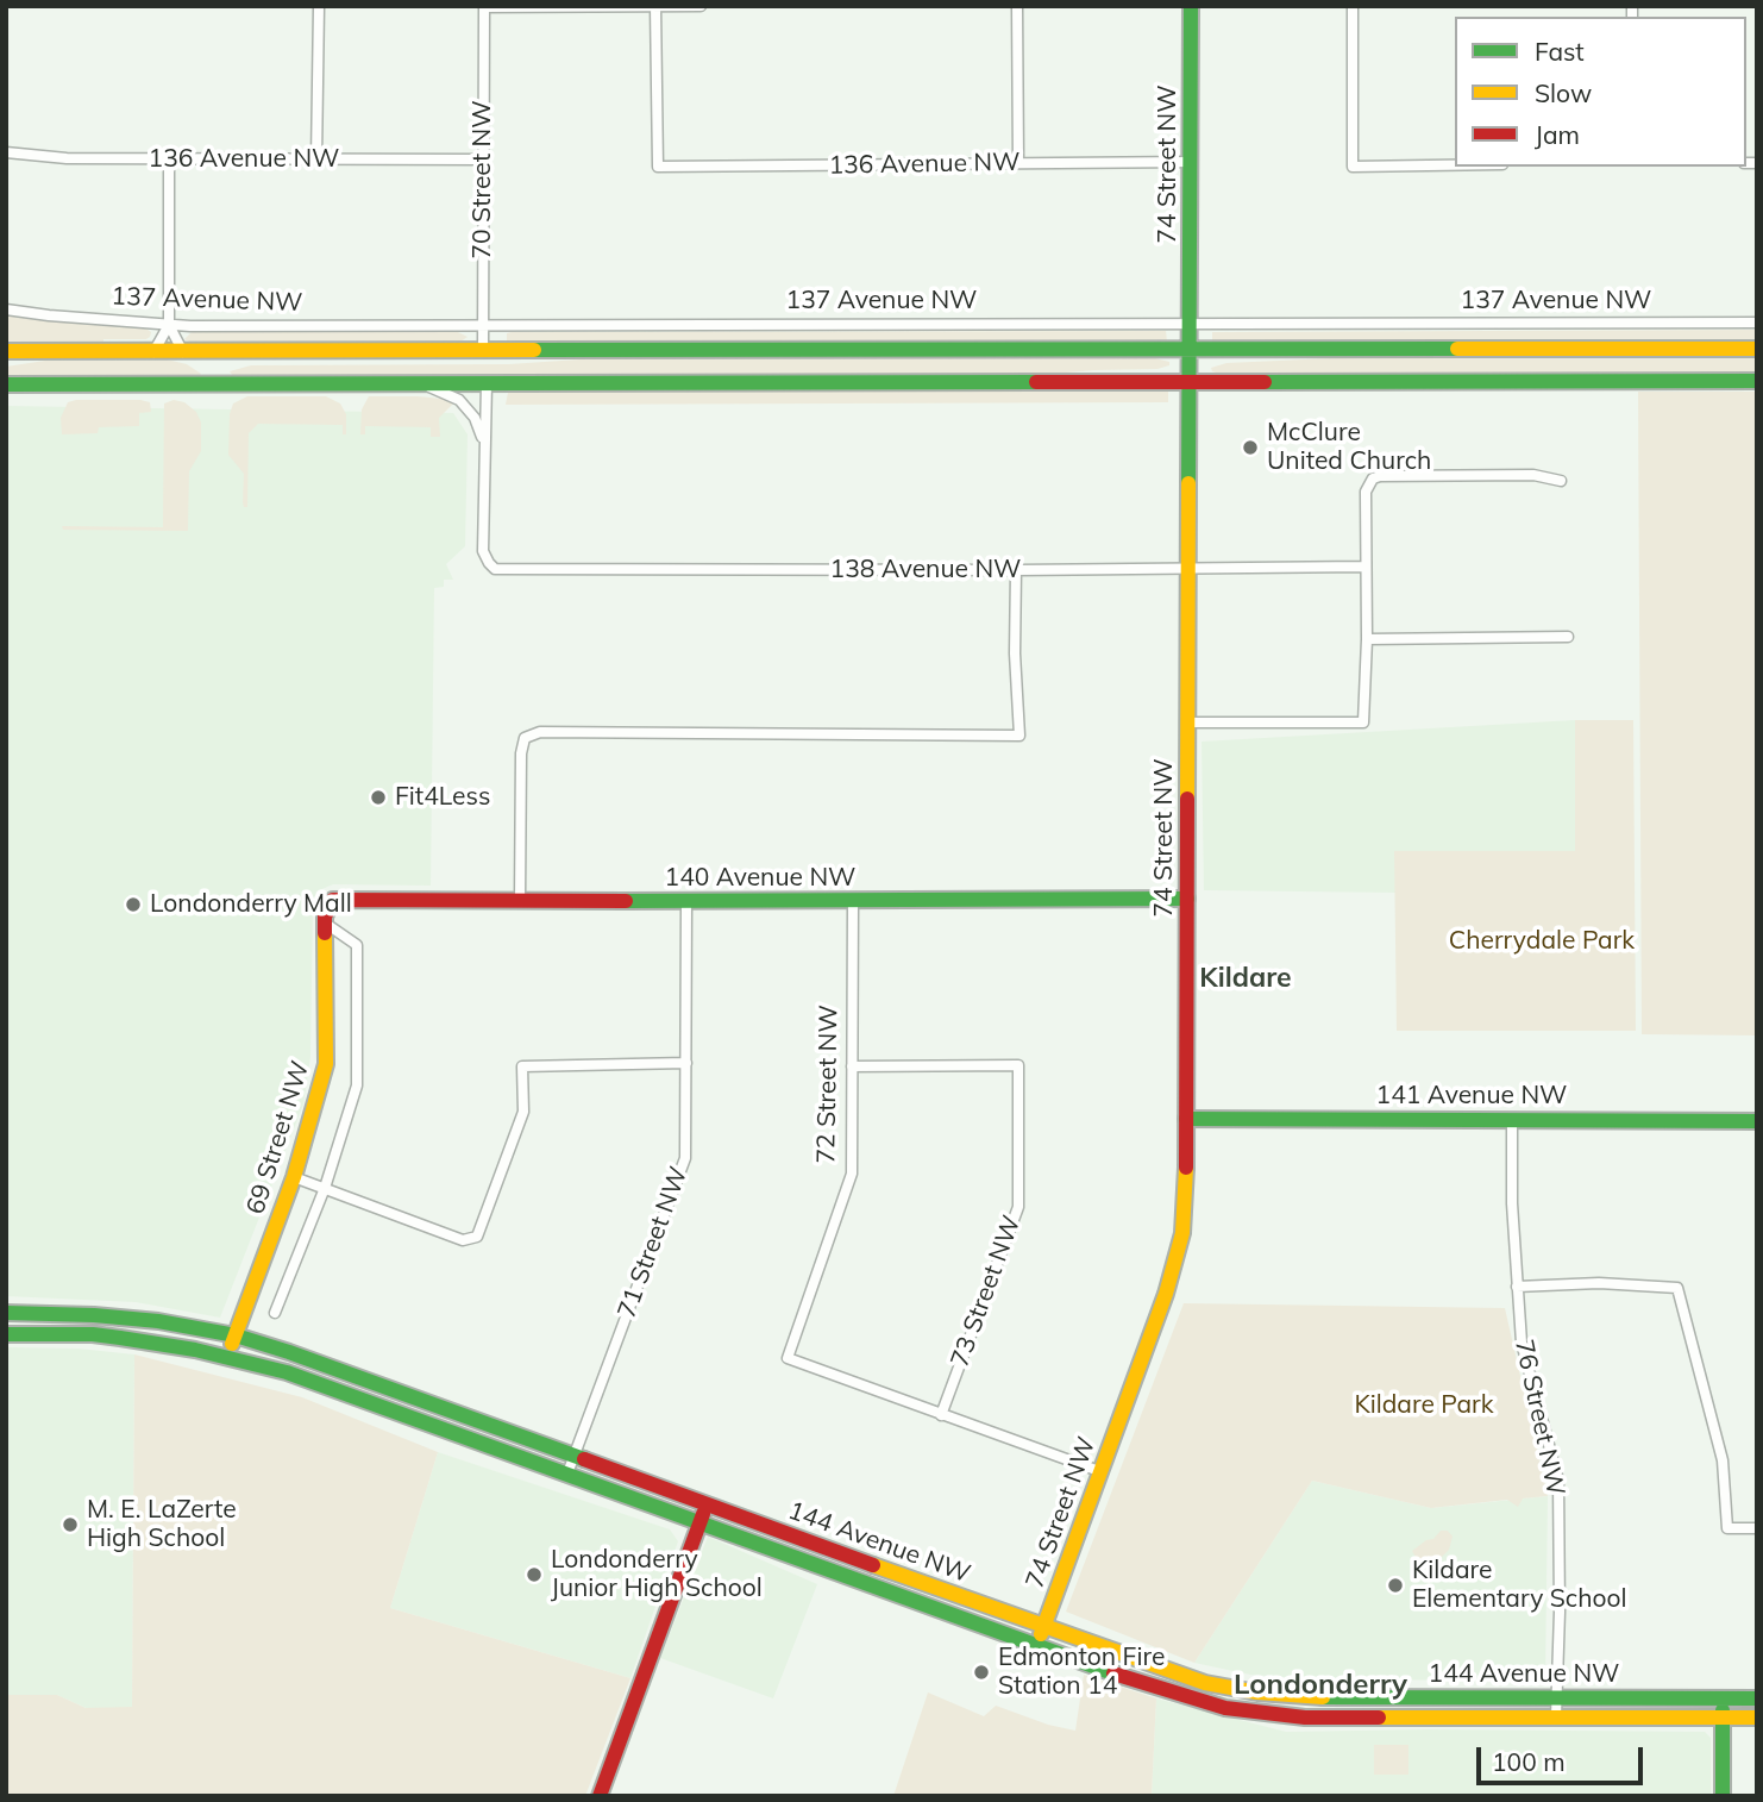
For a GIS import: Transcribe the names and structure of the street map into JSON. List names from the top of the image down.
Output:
{
  "streets": {
    "street": [
      "136 Avenue NW",
      "74 Street NW",
      "70 Street NW",
      "137 Avenue NW",
      "138 Avenue NW",
      "140 Avenue NW",
      "72 Street NW",
      "141 Avenue NW",
      "69 Street NW",
      "71 Street NW",
      "73 Street NW",
      "76 Street NW",
      "144 Avenue NW"
    ]
  },
  "crossings": [
    ["136 Avenue NW", "74 Street NW"],
    ["136 Avenue NW", "70 Street NW"],
    ["74 Street NW", "137 Avenue NW"],
    ["74 Street NW", "138 Avenue NW"],
    ["74 Street NW", "140 Avenue NW"],
    ["74 Street NW", "141 Avenue NW"],
    ["74 Street NW", "144 Avenue NW"],
    ["70 Street NW", "137 Avenue NW"],
    ["140 Avenue NW", "72 Street NW"],
    ["140 Avenue NW", "69 Street NW"],
    ["140 Avenue NW", "71 Street NW"],
    ["72 Street NW", "73 Street NW"],
    ["141 Avenue NW", "76 Street NW"],
    ["69 Street NW", "144 Avenue NW"],
    ["71 Street NW", "144 Avenue NW"],
    ["76 Street NW", "144 Avenue NW"]
  ],
  "districts": ["Kildare", "Londonderry"],
  "parks": ["Cherrydale Park", "Kildare Park"],
  "places": [
    "McClure United Church",
    "Fit4Less",
    "Londonderry Mall",
    "M. E. LaZerte High School",
    "Londonderry Junior High School",
    "Kildare Elementary School",
    "Edmonton Fire Station 14"
  ],
  "legend": ["Fast", "Slow", "Jam"],
  "scale_bar": "100 m"
}
